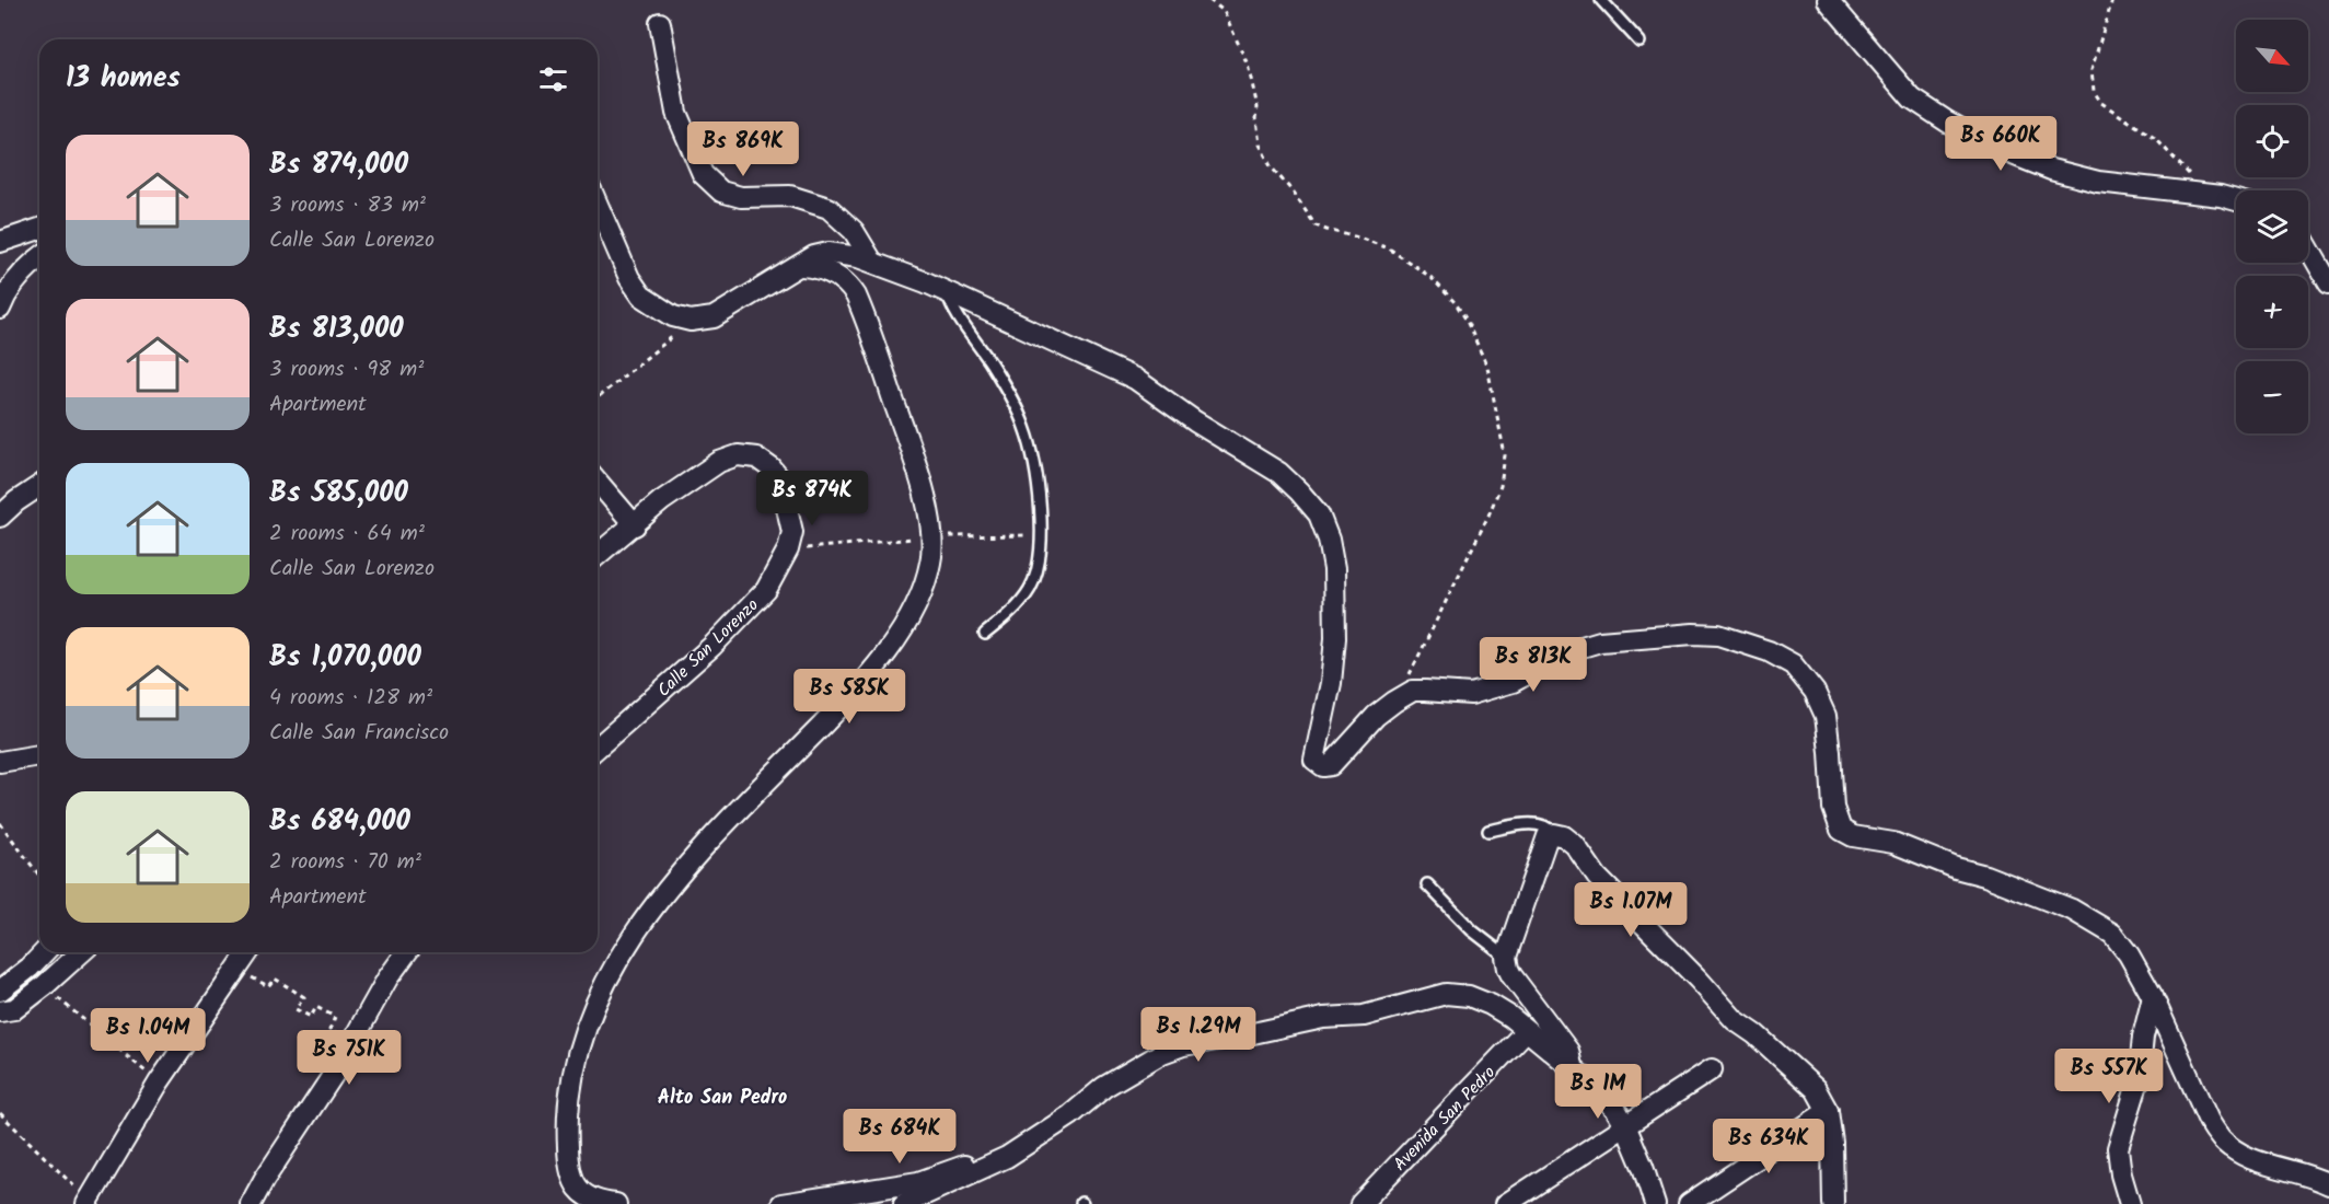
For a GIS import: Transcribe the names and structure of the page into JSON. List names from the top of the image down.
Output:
{
  "streets": {
    "street": ["Calle San Lorenzo", "Avenida San Pedro"]
  },
  "districts": ["Alto San Pedro"],
  "north": "bottom right",
  "page": {
    "map_buttons": ["+", "−"],
    "heading": "13 homes",
    "price": [
      "Bs 660K",
      "Bs 869K",
      "Bs 874K",
      "Bs 813K",
      "Bs 585K",
      "Bs 1.07M",
      "Bs 1.29M",
      "Bs 1.04M",
      "Bs 751K",
      "Bs 557K",
      "Bs 1M",
      "Bs 684K",
      "Bs 634K"
    ],
    "list": [
      {
        "name": "Bs 874,000",
        "note": "3 rooms · 83 m² · Calle San Lorenzo"
      },
      {
        "name": "Bs 813,000",
        "note": "3 rooms · 98 m² · Apartment"
      },
      {
        "name": "Bs 585,000",
        "note": "2 rooms · 64 m² · Calle San Lorenzo"
      },
      {
        "name": "Bs 1,070,000",
        "note": "4 rooms · 128 m² · Calle San Francisco"
      },
      {
        "name": "Bs 684,000",
        "note": "2 rooms · 70 m² · Apartment"
      }
    ]
  }
}
